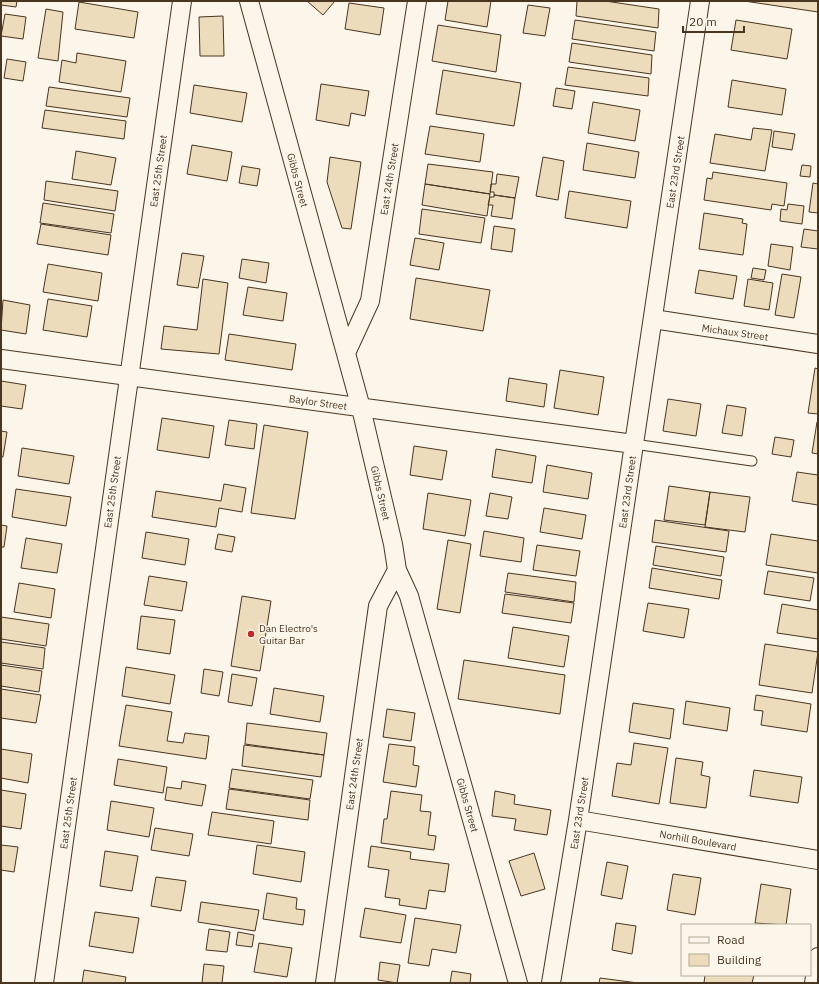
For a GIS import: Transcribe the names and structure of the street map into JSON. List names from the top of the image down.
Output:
{
  "streets": {
    "street": [
      "East 25th Street",
      "East 23rd Street",
      "East 24th Street",
      "Gibbs Street",
      "Michaux Street",
      "Baylor Street",
      "Norhill Boulevard"
    ]
  },
  "crossings": [
    ["East 25th Street", "Baylor Street"],
    ["East 23rd Street", "Michaux Street"],
    ["East 23rd Street", "Baylor Street"],
    ["East 23rd Street", "Norhill Boulevard"],
    ["East 24th Street", "Gibbs Street"],
    ["Gibbs Street", "Baylor Street"]
  ],
  "places": ["Dan Electro's Guitar Bar"],
  "legend": ["Road", "Building"],
  "scale_bar": "20 m"
}
